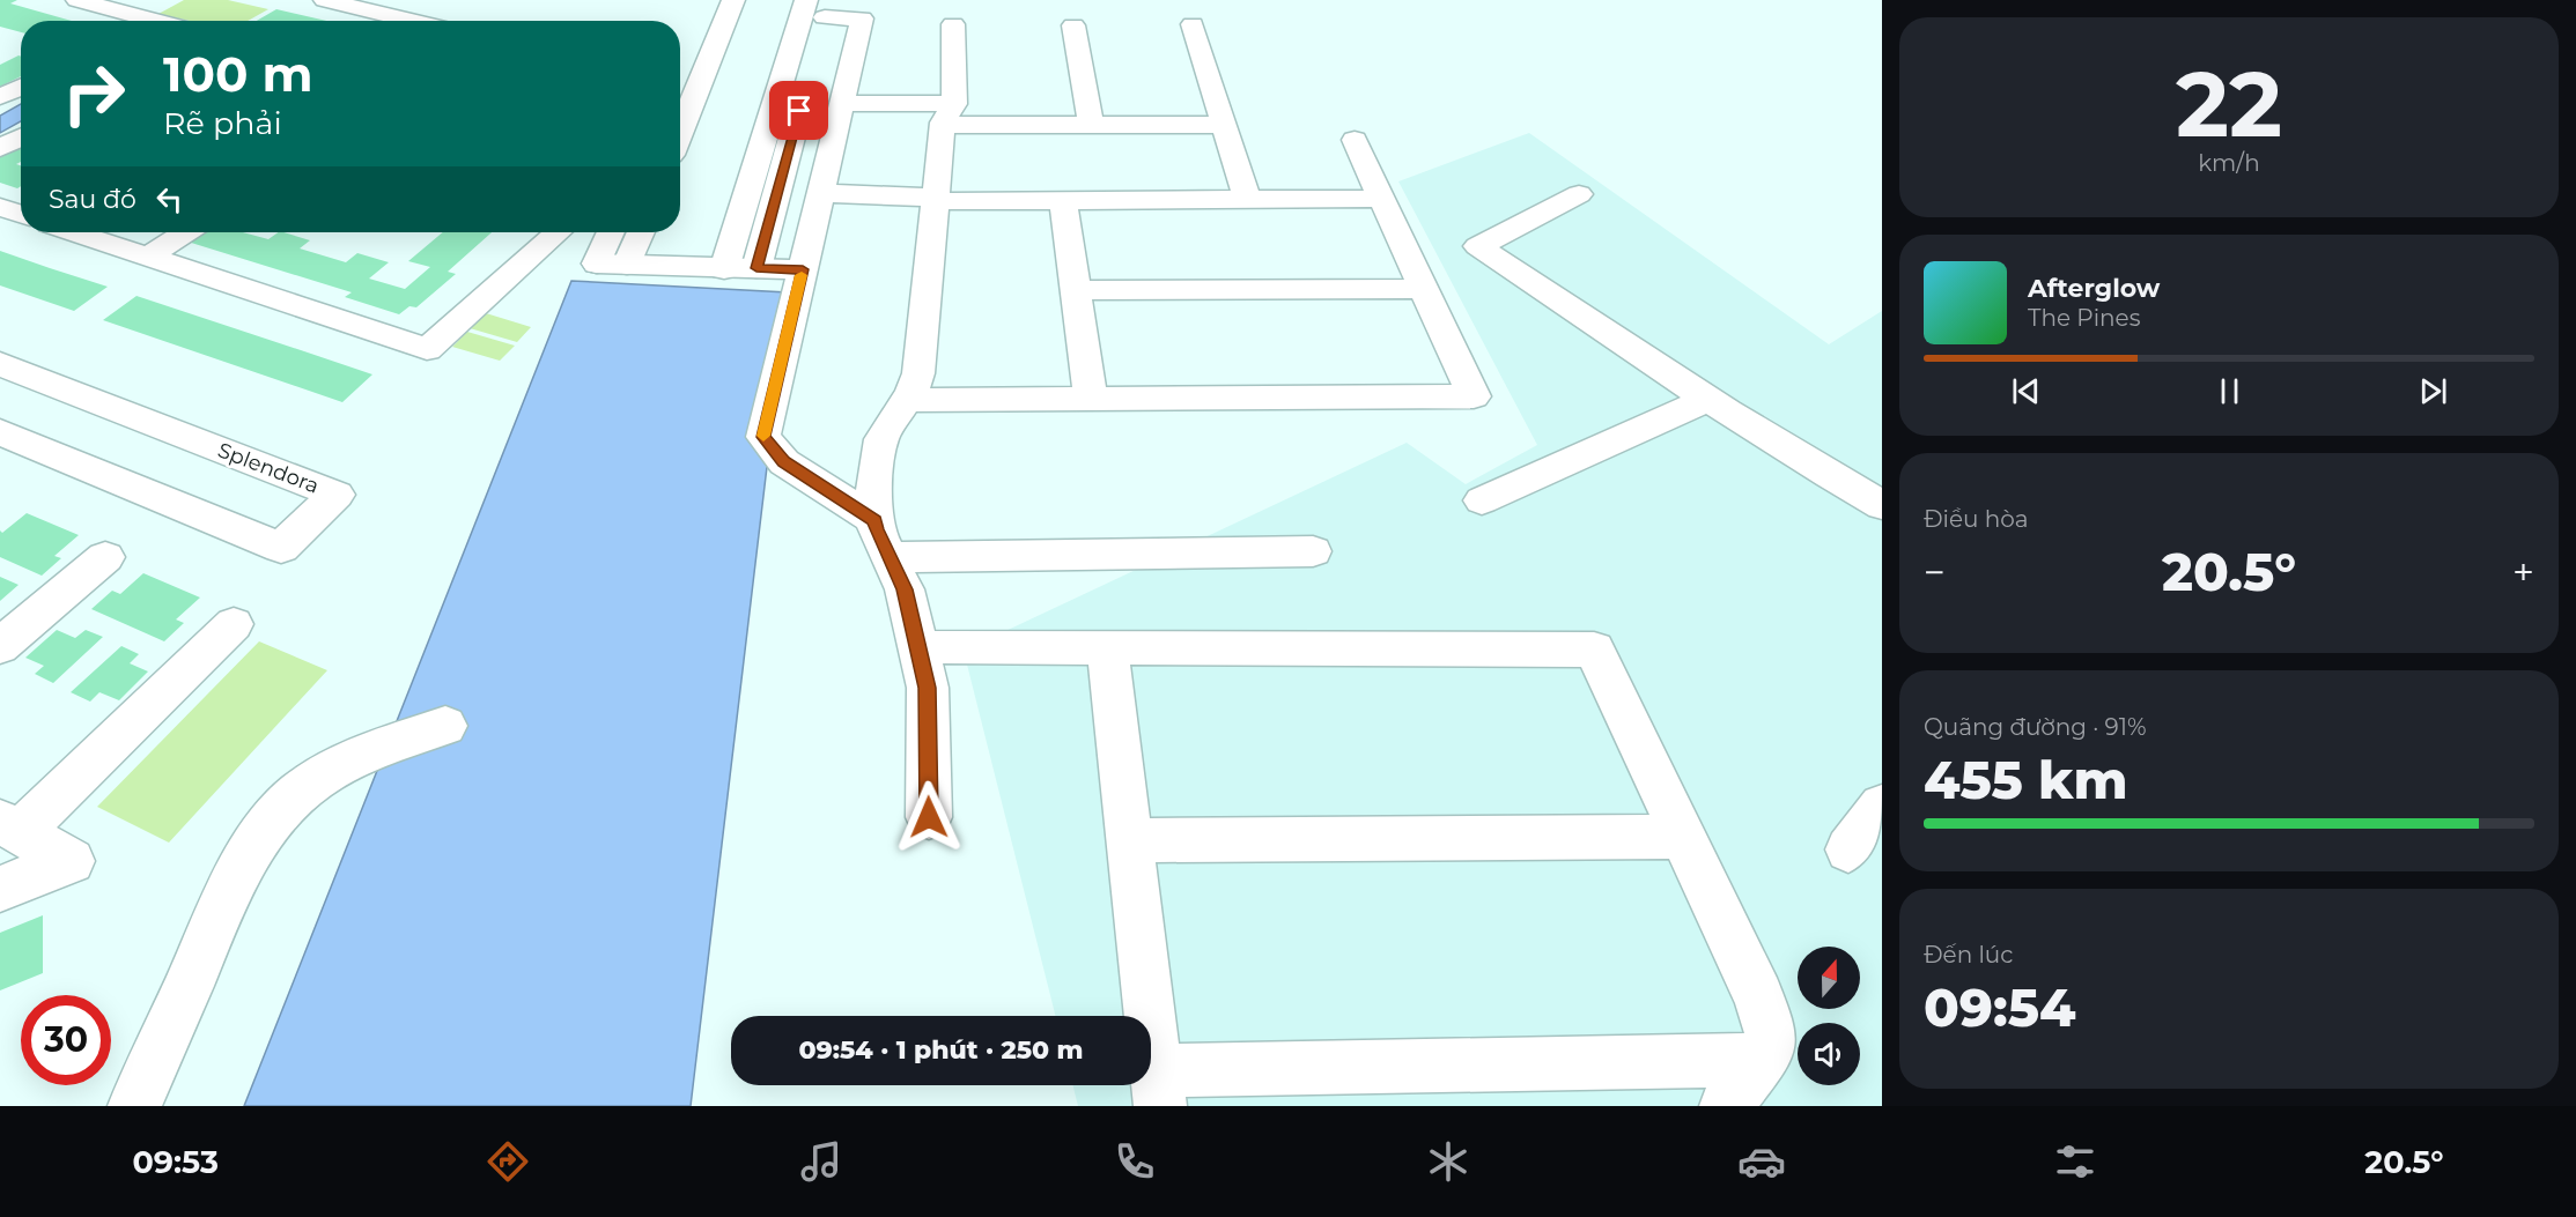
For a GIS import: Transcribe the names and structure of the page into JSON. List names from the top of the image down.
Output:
{
  "streets": {
    "street": ["Splendora"]
  },
  "north": "top",
  "page": {
    "tile": [
      ["22", "km/h"],
      "Điều hòa",
      ["Quãng đường · 91%", "455 km"],
      ["Đến lúc", "09:54"]
    ],
    "turn": ["100 m", "Rẽ phải"],
    "then": "Sau đó",
    "song": ["Afterglow", "The Pines"],
    "heat": ["−", "20.5°", "+"],
    "limit": "30",
    "trip": "09:54 · 1 phút · 250 m",
    "tabs": ["09:53", "20.5°"]
  }
}
